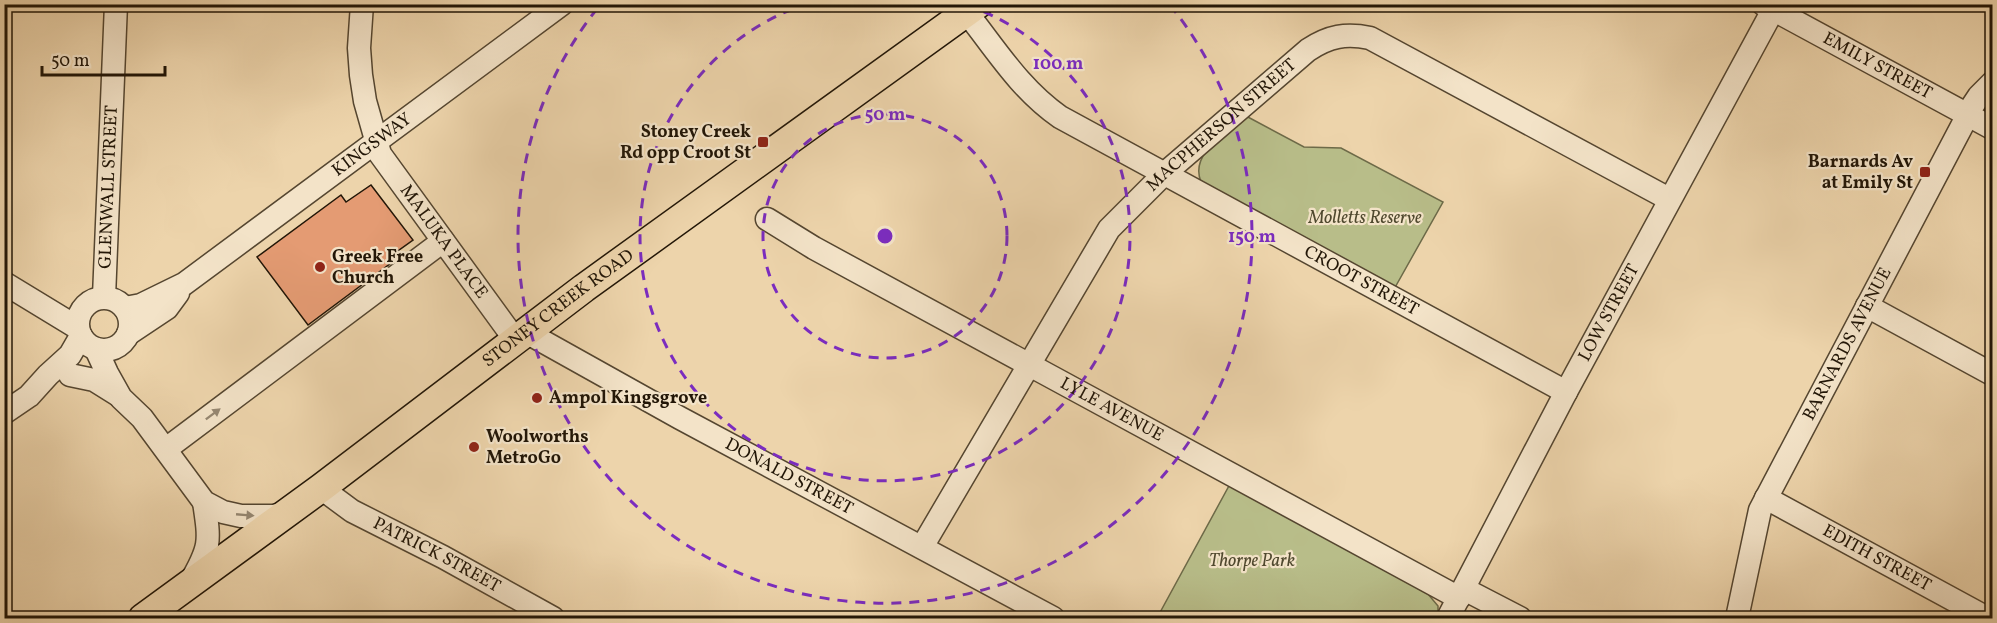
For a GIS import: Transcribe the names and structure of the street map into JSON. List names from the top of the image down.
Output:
{
  "streets": {
    "main road": ["STONEY CREEK ROAD"],
    "street": [
      "EMILY STREET",
      "MACPHERSON STREET",
      "KINGSWAY",
      "GLENWALL STREET",
      "MALUKA PLACE",
      "CROOT STREET",
      "LOW STREET",
      "BARNARDS AVENUE",
      "LYLE AVENUE",
      "DONALD STREET",
      "PATRICK STREET",
      "EDITH STREET"
    ]
  },
  "crossings": [
    ["EMILY STREET", "LOW STREET"],
    ["EMILY STREET", "BARNARDS AVENUE"],
    ["MACPHERSON STREET", "CROOT STREET"],
    ["MACPHERSON STREET", "LOW STREET"],
    ["MACPHERSON STREET", "LYLE AVENUE"],
    ["MACPHERSON STREET", "DONALD STREET"],
    ["KINGSWAY", "GLENWALL STREET"],
    ["KINGSWAY", "MALUKA PLACE"],
    ["MALUKA PLACE", "STONEY CREEK ROAD"],
    ["MALUKA PLACE", "DONALD STREET"],
    ["CROOT STREET", "STONEY CREEK ROAD"],
    ["CROOT STREET", "LOW STREET"],
    ["STONEY CREEK ROAD", "DONALD STREET"],
    ["STONEY CREEK ROAD", "PATRICK STREET"],
    ["LOW STREET", "LYLE AVENUE"],
    ["BARNARDS AVENUE", "EDITH STREET"]
  ],
  "parks": ["Molletts Reserve", "Thorpe Park"],
  "places": {
    "transit": ["Stoney Creek Rd opp Croot St", "Barnards Av at Emily St"],
    "other": ["Greek Free Church", "Ampol Kingsgrove", "Woolworths MetroGo"]
  },
  "scale_bar": "50 m",
  "rings": ["100 m", "50 m", "150 m"]
}
